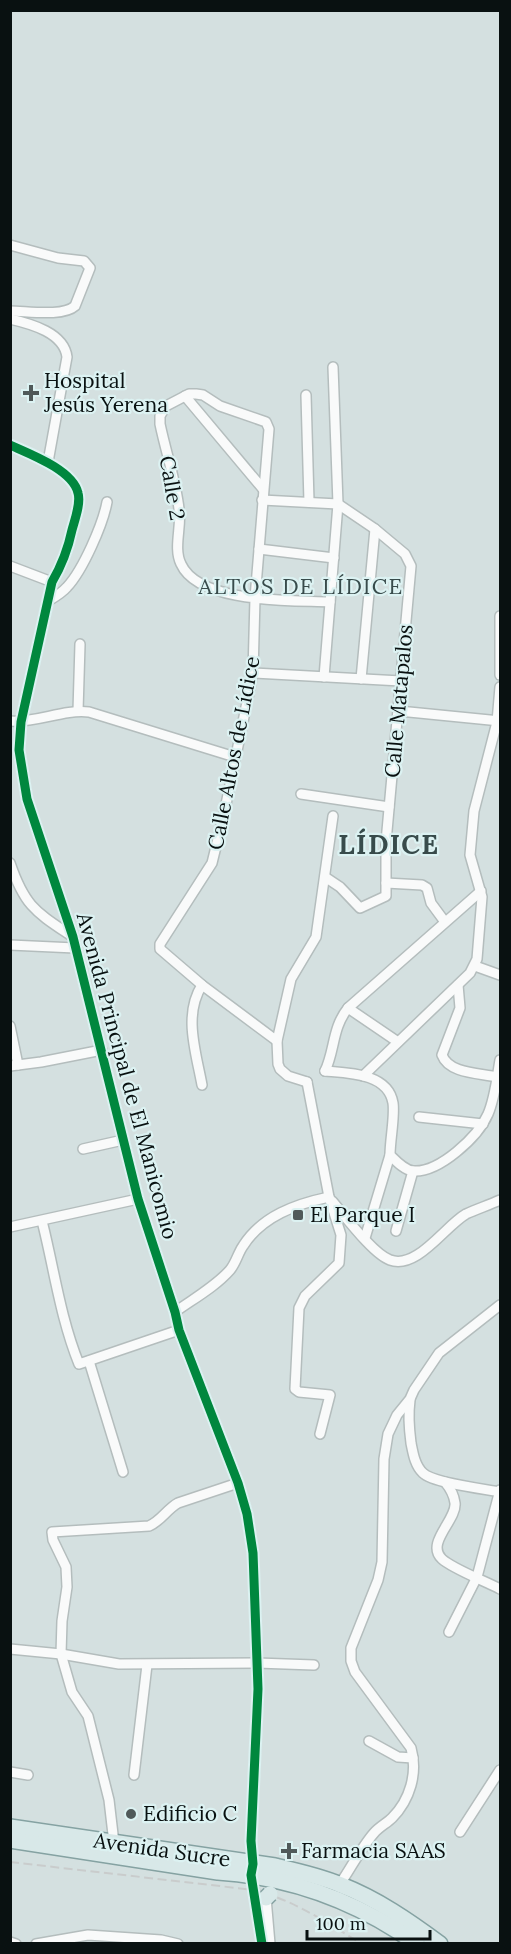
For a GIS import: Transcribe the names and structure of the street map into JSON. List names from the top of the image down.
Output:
{
  "streets": {
    "main road": ["Avenida Sucre"],
    "street": [
      "Calle 2",
      "Calle Matapalos",
      "Calle Altos de Lídice",
      "Avenida Principal de El Manicomio"
    ]
  },
  "crossings": [
    ["Calle 2", "Calle Altos de Lídice"],
    ["Avenida Principal de El Manicomio", "Avenida Sucre"]
  ],
  "districts": ["ALTOS DE LÍDICE", "LÍDICE"],
  "places": {
    "health": ["Hospital Jesús Yerena", "Farmacia SAAS"],
    "transit": ["El Parque I"],
    "other": ["Edificio C"]
  },
  "scale_bar": "100 m"
}
